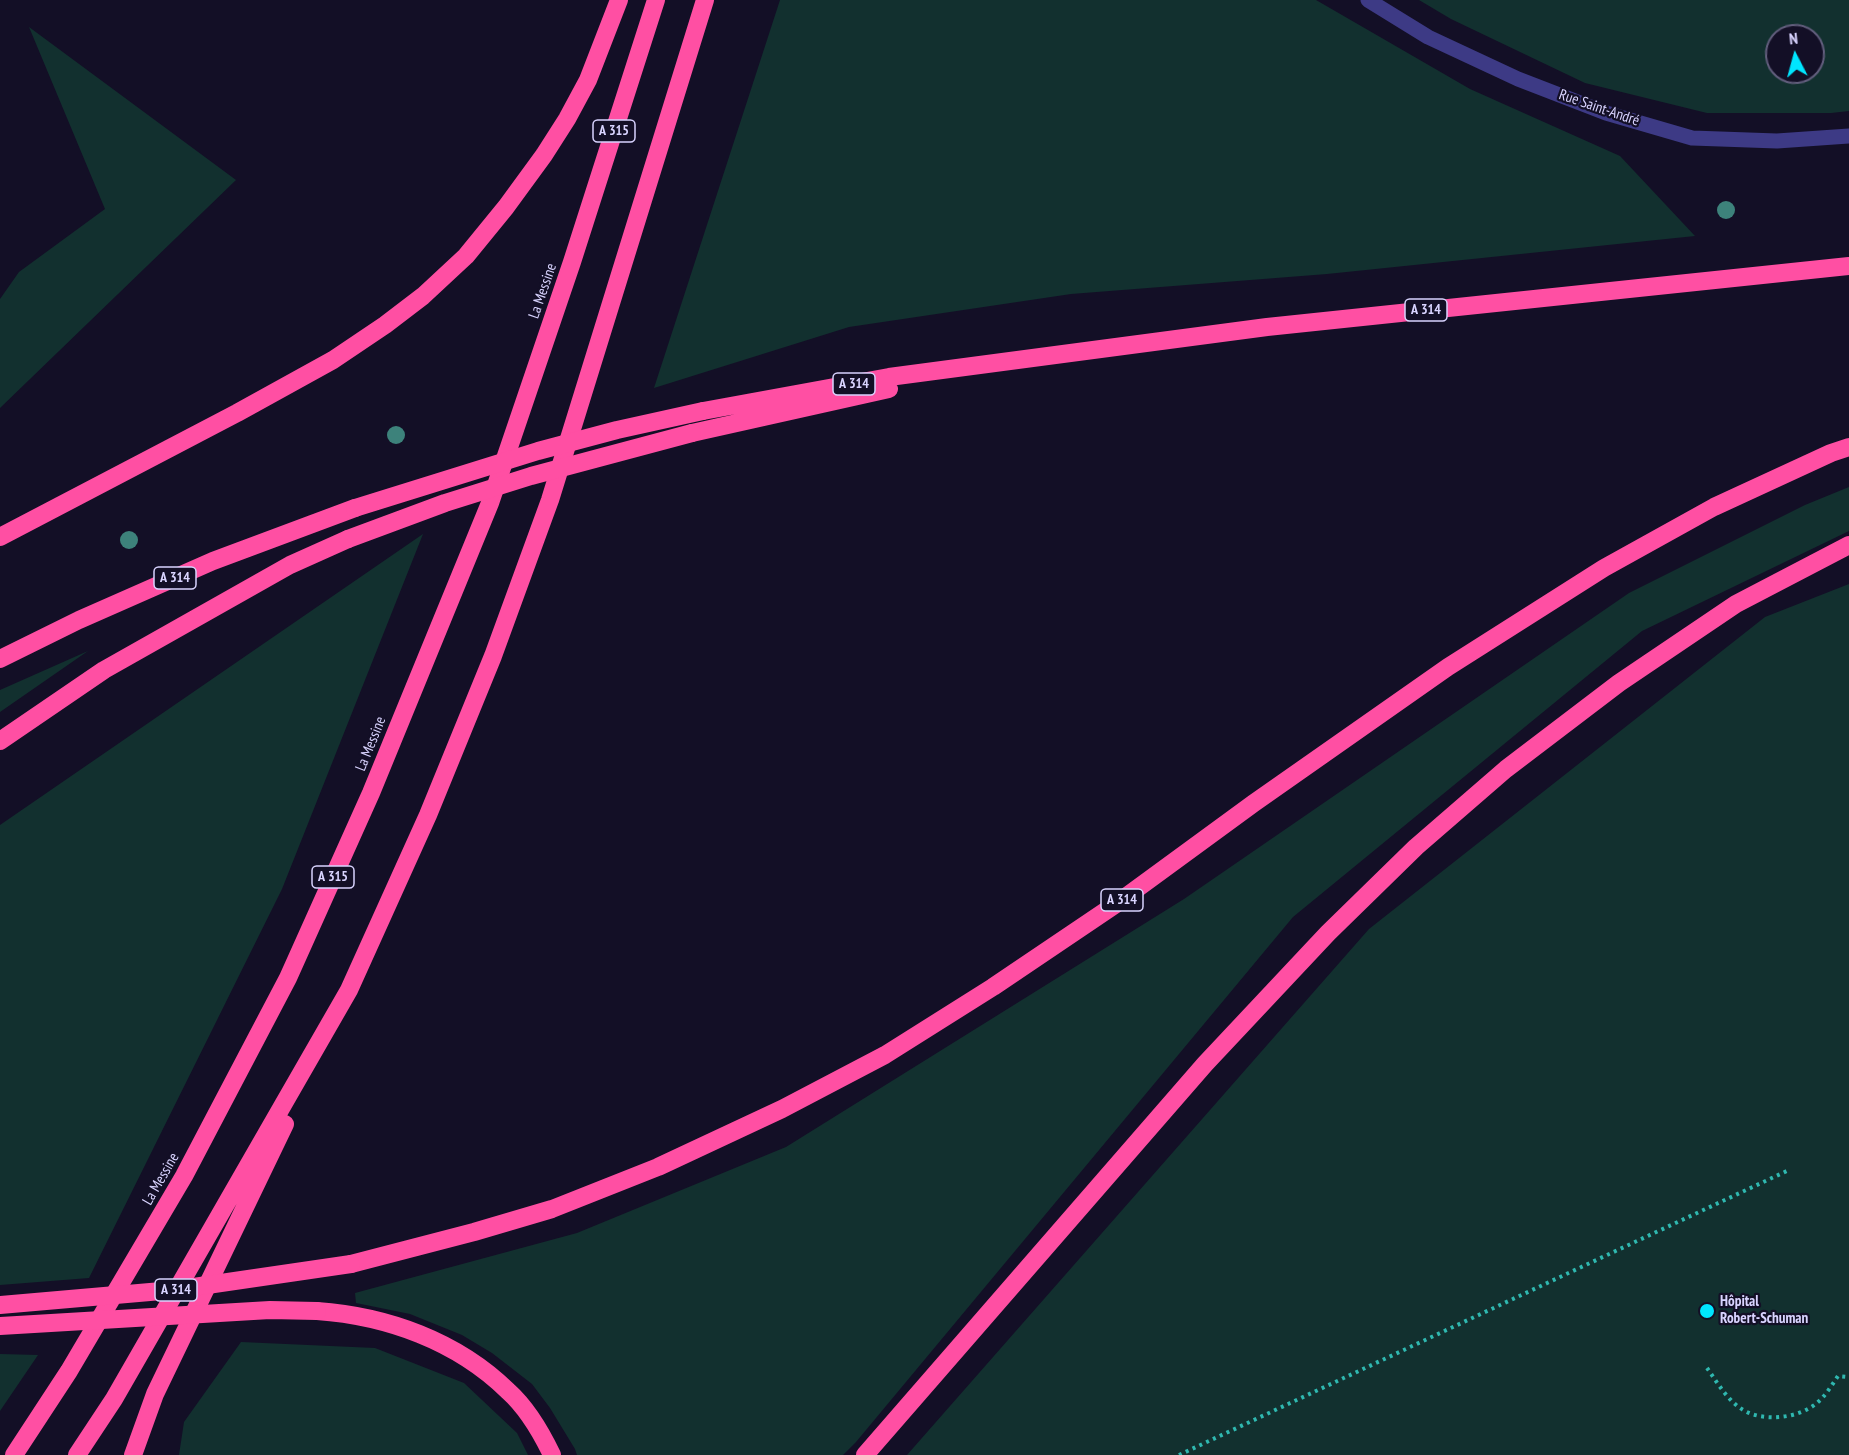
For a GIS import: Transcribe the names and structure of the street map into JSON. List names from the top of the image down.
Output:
{
  "streets": {
    "highway": ["A 315", "La Messine", "A 314"],
    "street": ["Rue Saint-André"]
  },
  "places": ["Hôpital Robert-Schuman"],
  "north": "top"
}
